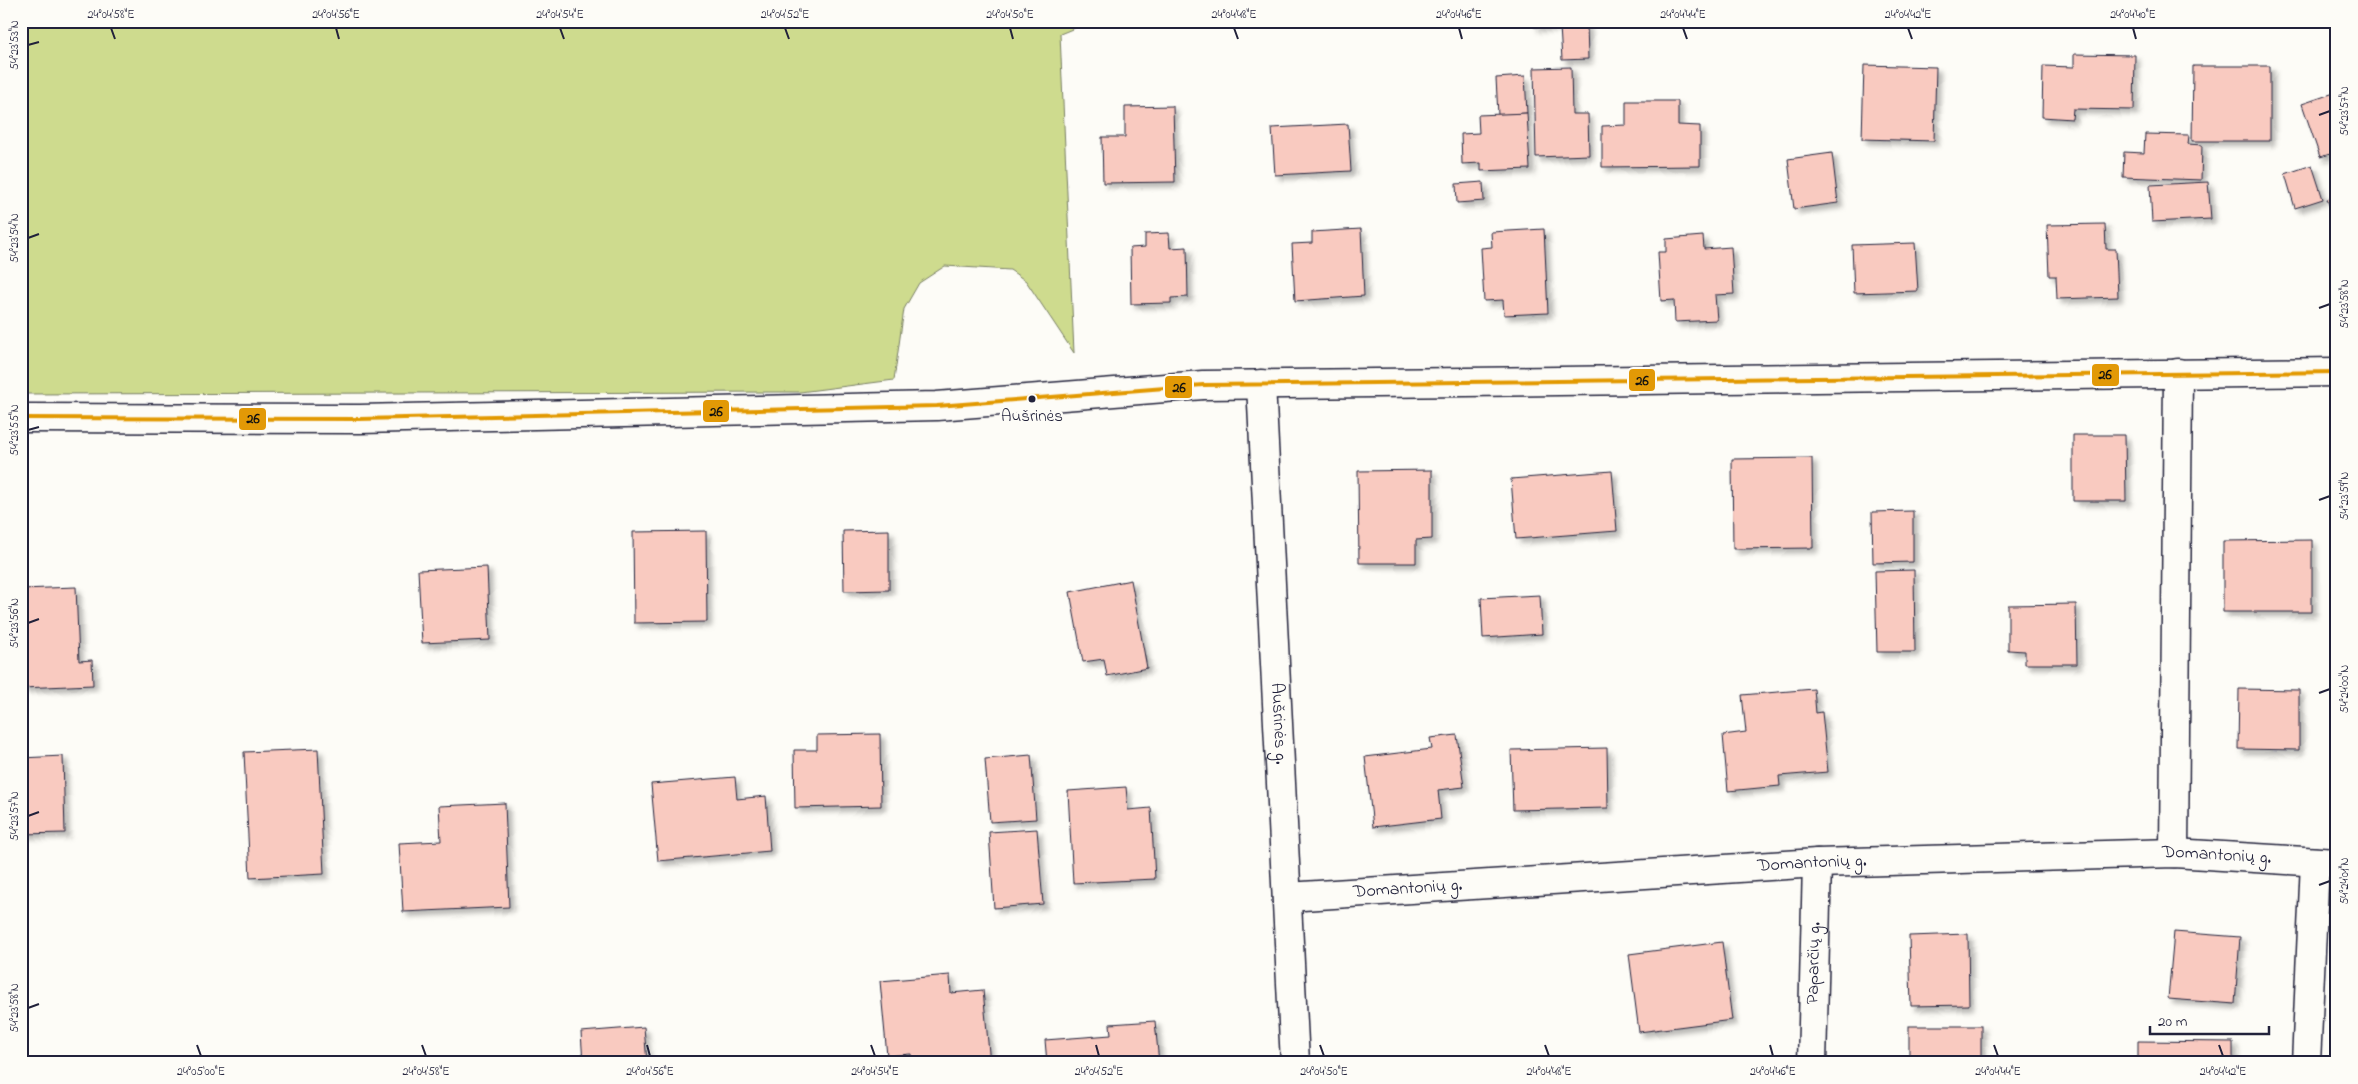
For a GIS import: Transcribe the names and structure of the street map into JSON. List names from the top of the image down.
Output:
{
  "streets": {
    "street": ["Aušrinės g.", "Domantonių g.", "Paparčių g."]
  },
  "crossings": [
    ["Aušrinės g.", "Domantonių g."],
    ["Domantonių g.", "Paparčių g."]
  ],
  "places": ["Aušrinės"],
  "lines": ["transit line 26"],
  "scale_bar": "20 m",
  "coordinates": [
    "24°04'58\"E",
    "24°04'56\"E",
    "24°04'54\"E",
    "24°04'52\"E",
    "24°04'50\"E",
    "24°04'48\"E",
    "24°04'46\"E",
    "24°04'44\"E",
    "24°04'42\"E",
    "24°04'40\"E",
    "54°23'53\"N",
    "54°23'57\"N",
    "54°23'54\"N",
    "54°23'58\"N",
    "54°23'55\"N",
    "54°23'59\"N",
    "54°23'56\"N",
    "54°24'00\"N",
    "54°24'01\"N",
    "24°05'00\"E"
  ]
}
